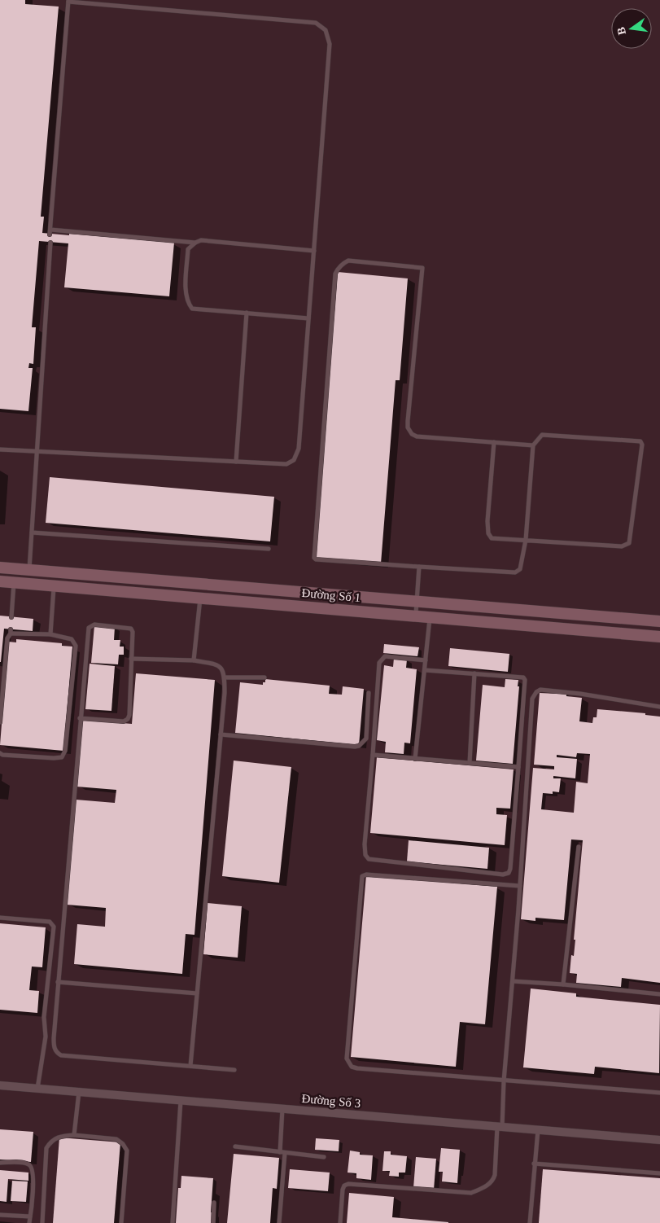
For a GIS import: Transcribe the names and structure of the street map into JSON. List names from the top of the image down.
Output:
{
  "streets": {
    "street": ["Đường Số 1", "Đường Số 3"]
  },
  "north": "left"
}
